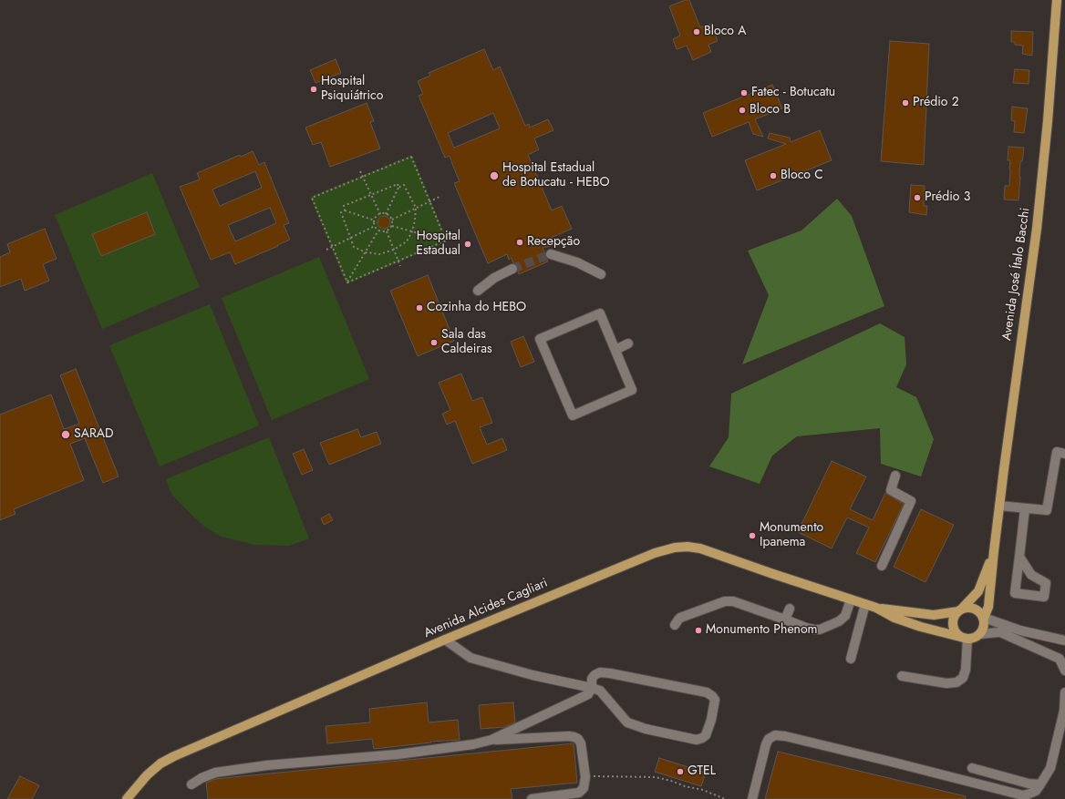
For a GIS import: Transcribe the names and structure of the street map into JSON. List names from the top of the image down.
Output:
{
  "streets": {
    "main road": ["Avenida José Ítalo Bacchi", "Avenida Alcides Cagliari"]
  },
  "crossings": [
    ["Avenida José Ítalo Bacchi", "Avenida Alcides Cagliari"]
  ],
  "places": [
    "Bloco A",
    "Hospital Psiquiátrico",
    "Fatec - Botucatu",
    "Prédio 2",
    "Bloco B",
    "Hospital Estadual de Botucatu - HEBO",
    "Bloco C",
    "Prédio 3",
    "Recepção",
    "Hospital Estadual",
    "Cozinha do HEBO",
    "Sala das Caldeiras",
    "SARAD",
    "Monumento Ipanema",
    "Monumento Phenom",
    "GTEL"
  ]
}
